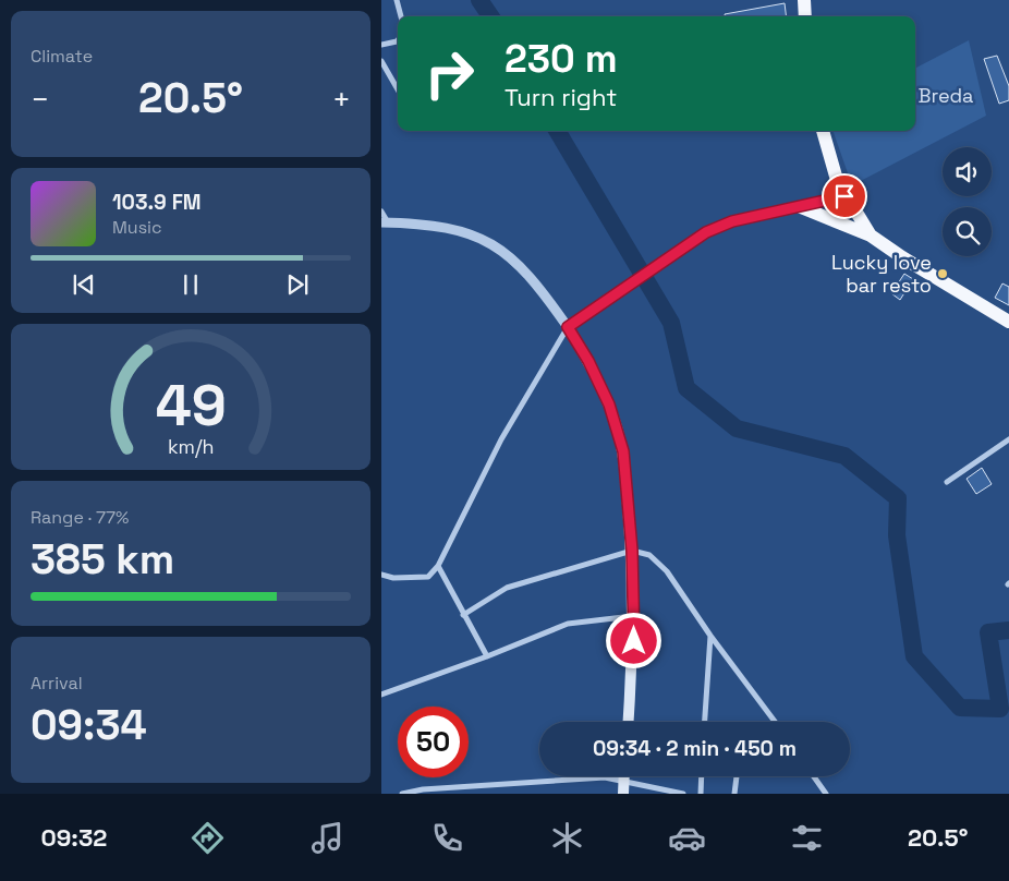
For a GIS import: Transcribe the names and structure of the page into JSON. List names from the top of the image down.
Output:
{
  "parks": ["Breda"],
  "places": ["Lucky love bar resto"],
  "page": {
    "tile": [
      "Climate",
      ["Range · 77%", "385 km"],
      ["Arrival", "09:34"]
    ],
    "turn": ["230 m", "Turn right"],
    "heat": ["−", "20.5°", "+"],
    "song": ["103.9 FM", "Music"],
    "limit": "50",
    "trip": "09:34 · 2 min · 450 m",
    "tabs": ["09:32", "20.5°"],
    "gauge": ["49", "km/h"]
  }
}
